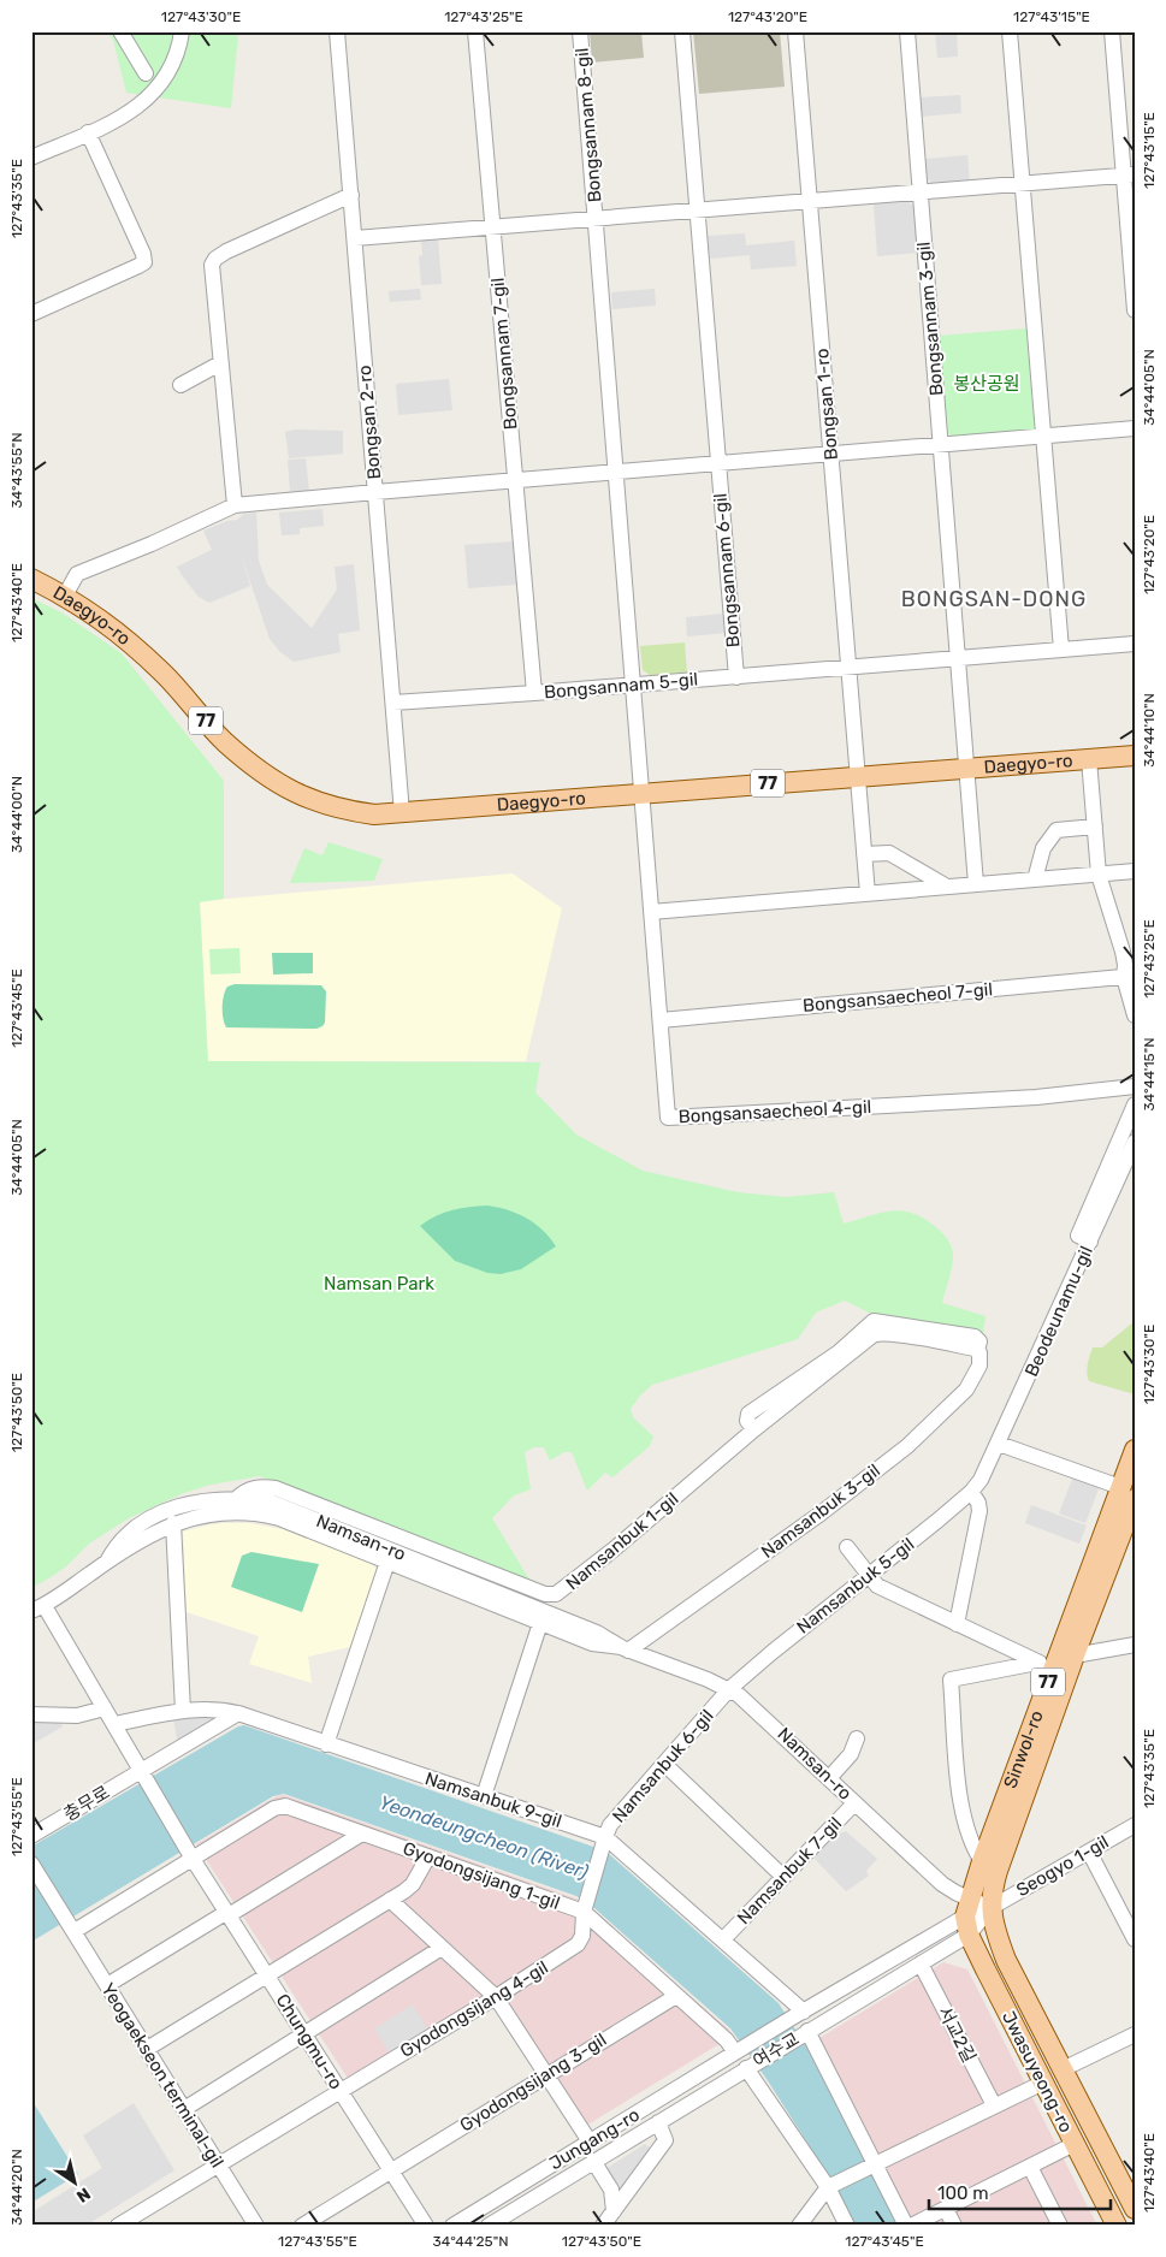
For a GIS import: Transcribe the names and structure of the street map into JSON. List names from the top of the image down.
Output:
{
  "streets": {
    "main road": [
      "Daegyo-ro",
      "77",
      "Sinwol-ro",
      "Jwasuyeong-ro"
    ],
    "street": [
      "Bongsannam 8-gil",
      "Bongsannam 3-gil",
      "Bongsannam 7-gil",
      "Bongsan 1-ro",
      "Bongsan 2-ro",
      "Bongsannam 6-gil",
      "Bongsannam 5-gil",
      "Bongsansaecheol 7-gil",
      "Bongsansaecheol 4-gil",
      "Beodeunamu-gil",
      "Namsanbuk 3-gil",
      "Namsan-ro",
      "Namsanbuk 1-gil",
      "Namsanbuk 5-gil",
      "Namsanbuk 6-gil",
      "Namsanbuk 9-gil",
      "충무로",
      "Seogyo 1-gil",
      "Namsanbuk 7-gil",
      "Gyodongsijang 1-gil",
      "Gyodongsijang 4-gil",
      "서교2길",
      "Chungmu-ro",
      "여수교",
      "Yeogaekseon terminal-gil",
      "Gyodongsijang 3-gil",
      "Jungang-ro"
    ]
  },
  "crossings": [
    ["Bongsannam 3-gil", "Daegyo-ro"],
    ["Bongsannam 3-gil", "Bongsannam 5-gil"],
    ["Bongsan 1-ro", "Daegyo-ro"],
    ["Bongsan 1-ro", "Bongsannam 5-gil"],
    ["Bongsan 2-ro", "Daegyo-ro"],
    ["Bongsan 2-ro", "Bongsannam 5-gil"],
    ["Bongsannam 6-gil", "Bongsannam 5-gil"],
    ["Daegyo-ro", "Bongsansaecheol 4-gil"],
    ["Bongsannam 5-gil", "Bongsansaecheol 4-gil"],
    ["Bongsansaecheol 7-gil", "Bongsansaecheol 4-gil"],
    ["Beodeunamu-gil", "Namsanbuk 5-gil"],
    ["Namsanbuk 3-gil", "Namsan-ro"],
    ["Namsanbuk 3-gil", "Namsanbuk 1-gil"],
    ["Namsan-ro", "Namsanbuk 1-gil"],
    ["Namsan-ro", "Namsanbuk 5-gil"],
    ["Namsan-ro", "Sinwol-ro"],
    ["Namsan-ro", "Namsanbuk 6-gil"],
    ["Namsan-ro", "Namsanbuk 7-gil"],
    ["Namsan-ro", "여수교"],
    ["Namsan-ro", "Jwasuyeong-ro"],
    ["Namsanbuk 5-gil", "Namsanbuk 6-gil"],
    ["Sinwol-ro", "Seogyo 1-gil"],
    ["Sinwol-ro", "여수교"],
    ["Sinwol-ro", "Jwasuyeong-ro"],
    ["Namsanbuk 6-gil", "Namsanbuk 9-gil"],
    ["Namsanbuk 6-gil", "Gyodongsijang 4-gil"],
    ["Namsanbuk 9-gil", "Namsanbuk 7-gil"],
    ["Namsanbuk 9-gil", "Gyodongsijang 4-gil"],
    ["Namsanbuk 9-gil", "여수교"],
    ["충무로", "Chungmu-ro"],
    ["Seogyo 1-gil", "Jwasuyeong-ro"],
    ["Gyodongsijang 1-gil", "Gyodongsijang 4-gil"],
    ["Gyodongsijang 1-gil", "Chungmu-ro"],
    ["Gyodongsijang 1-gil", "여수교"],
    ["Gyodongsijang 1-gil", "Yeogaekseon terminal-gil"],
    ["Gyodongsijang 1-gil", "Gyodongsijang 3-gil"],
    ["Gyodongsijang 1-gil", "Jungang-ro"],
    ["Gyodongsijang 4-gil", "Chungmu-ro"],
    ["Gyodongsijang 4-gil", "Yeogaekseon terminal-gil"],
    ["서교2길", "여수교"],
    ["Chungmu-ro", "Gyodongsijang 3-gil"],
    ["여수교", "Jwasuyeong-ro"],
    ["여수교", "Jungang-ro"]
  ],
  "districts": ["BONGSAN-DONG"],
  "water": ["Yeondeungcheon (River)"],
  "parks": ["봉산공원", "Namsan Park"],
  "scale_bar": "100 m",
  "north": "bottom right",
  "coordinates": [
    "127°43'30\"E",
    "127°43'25\"E",
    "127°43'20\"E",
    "127°43'15\"E",
    "127°43'35\"E",
    "34°44'05\"N",
    "34°43'55\"N",
    "127°43'40\"E",
    "34°44'10\"N",
    "34°44'00\"N",
    "127°43'45\"E",
    "34°44'15\"N",
    "127°43'50\"E",
    "127°43'55\"E",
    "34°44'20\"N",
    "34°44'25\"N"
  ]
}
